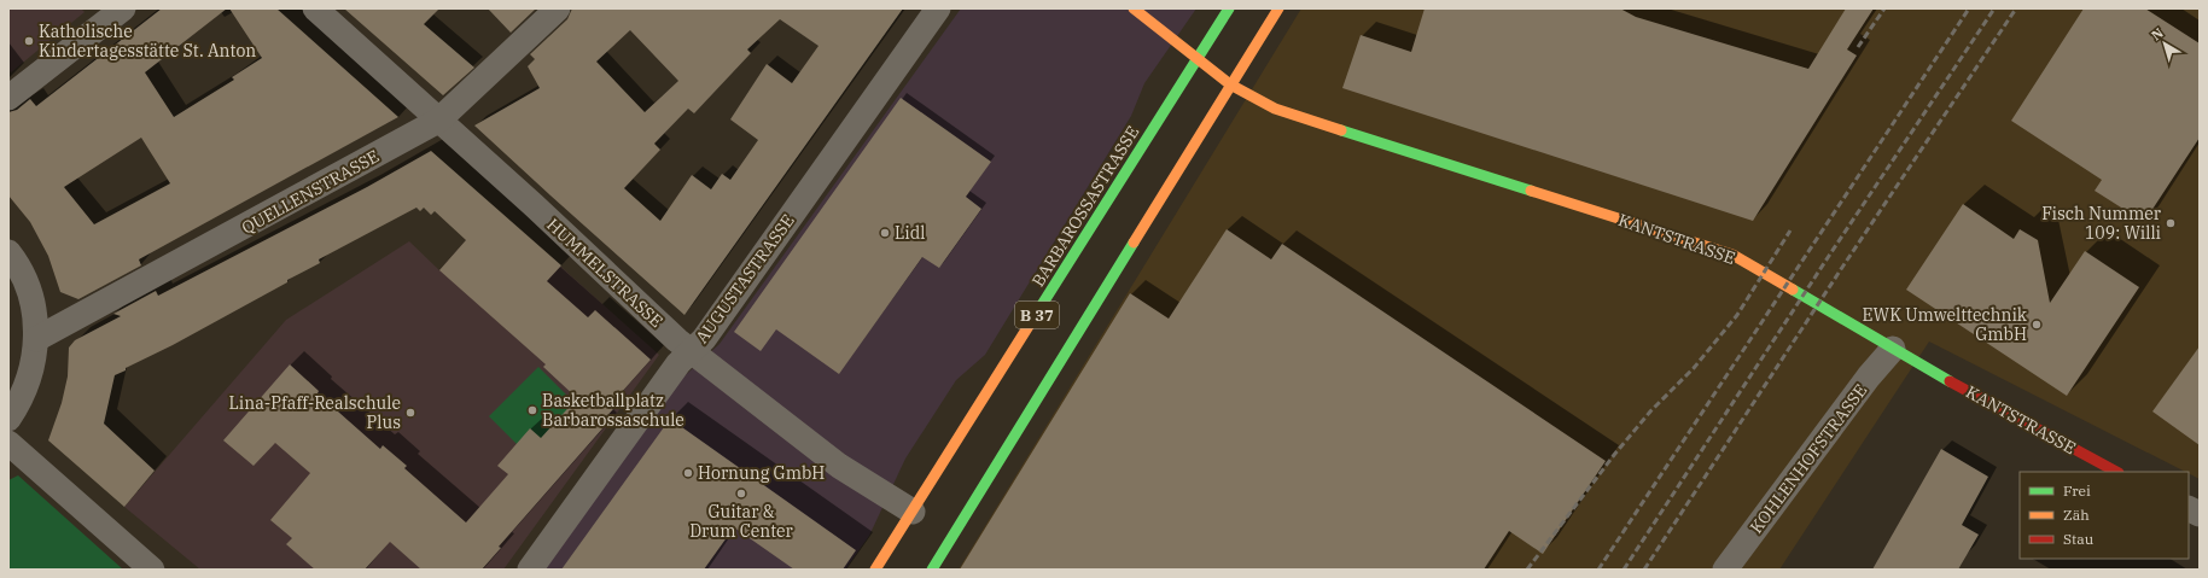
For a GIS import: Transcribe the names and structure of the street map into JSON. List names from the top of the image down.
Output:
{
  "streets": {
    "main road": ["BARBAROSSASTRASSE", "KANTSTRASSE", "B 37"],
    "street": [
      "QUELLENSTRASSE",
      "HUMMELSTRASSE",
      "AUGUSTASTRASSE",
      "KOHLENHOFSTRASSE"
    ]
  },
  "crossings": [
    ["QUELLENSTRASSE", "HUMMELSTRASSE"],
    ["BARBAROSSASTRASSE", "KANTSTRASSE"],
    ["BARBAROSSASTRASSE", "HUMMELSTRASSE"],
    ["KANTSTRASSE", "B 37"],
    ["KANTSTRASSE", "KOHLENHOFSTRASSE"],
    ["HUMMELSTRASSE", "AUGUSTASTRASSE"]
  ],
  "places": [
    "Katholische Kindertagesstätte St. Anton",
    "Fisch Nummer 109: Willi",
    "Lidl",
    "EWK Umwelttechnik GmbH",
    "Basketballplatz Barbarossaschule",
    "Lina-Pfaff-Realschule Plus",
    "Hornung GmbH",
    "Guitar & Drum Center"
  ],
  "legend": ["Frei", "Zäh", "Stau"],
  "north": "top left"
}
